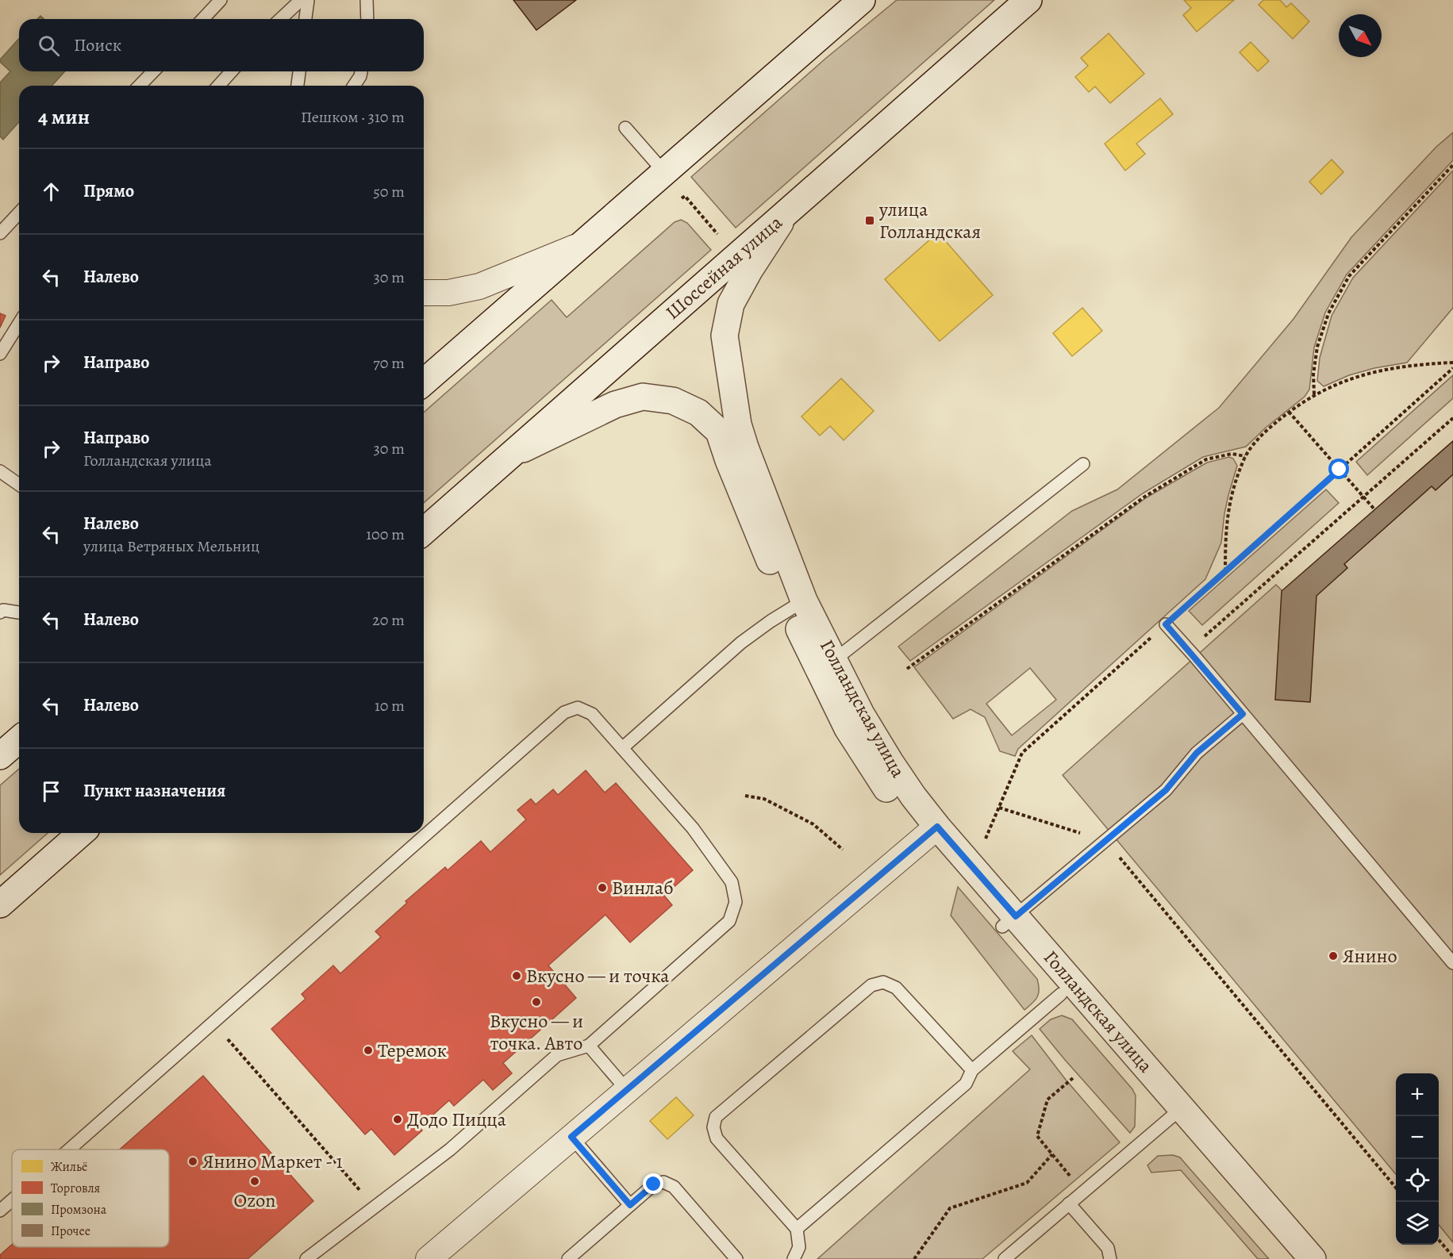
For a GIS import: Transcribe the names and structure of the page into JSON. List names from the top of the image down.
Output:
{
  "streets": {
    "street": ["Шоссейная улица", "Голландская улица"]
  },
  "crossings": [
    ["Шоссейная улица", "Голландская улица"]
  ],
  "places": {
    "transit": ["улица Голландская"],
    "other": [
      "Винлаб",
      "Янино",
      "Вкусно — и точка",
      "Вкусно — и точка. Авто",
      "Теремок",
      "Додо Пицца",
      "Янино Маркет - 1",
      "Ozon"
    ]
  },
  "legend": [
    "Жильё",
    "Торговля",
    "Промзона",
    "Прочее"
  ],
  "north": "bottom right",
  "page": {
    "search": "Поиск",
    "heading": ["4 мин", "Пешком · 310 m"],
    "list": [
      ["Прямо", "50 m"],
      ["Налево", "30 m"],
      ["Направо", "70 m"],
      ["Направо", "Голландская улица", "30 m"],
      ["Налево", "улица Ветряных Мельниц", "100 m"],
      ["Налево", "20 m"],
      ["Налево", "10 m"],
      "Пункт назначения"
    ],
    "map_buttons": ["+", "−"]
  }
}
